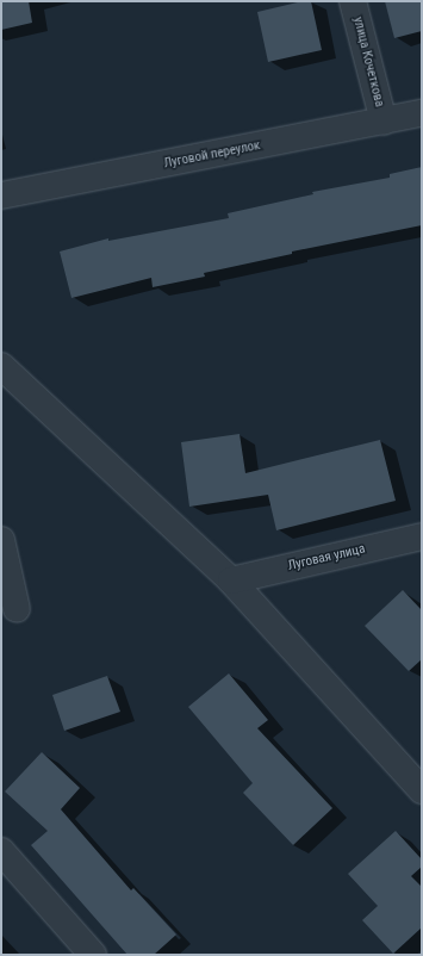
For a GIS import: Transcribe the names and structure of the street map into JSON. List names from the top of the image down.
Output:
{
  "streets": {
    "street": ["улица Кочеткова", "Луговой переулок", "Луговая улица"]
  },
  "crossings": [
    ["улица Кочеткова", "Луговой переулок"]
  ]
}
